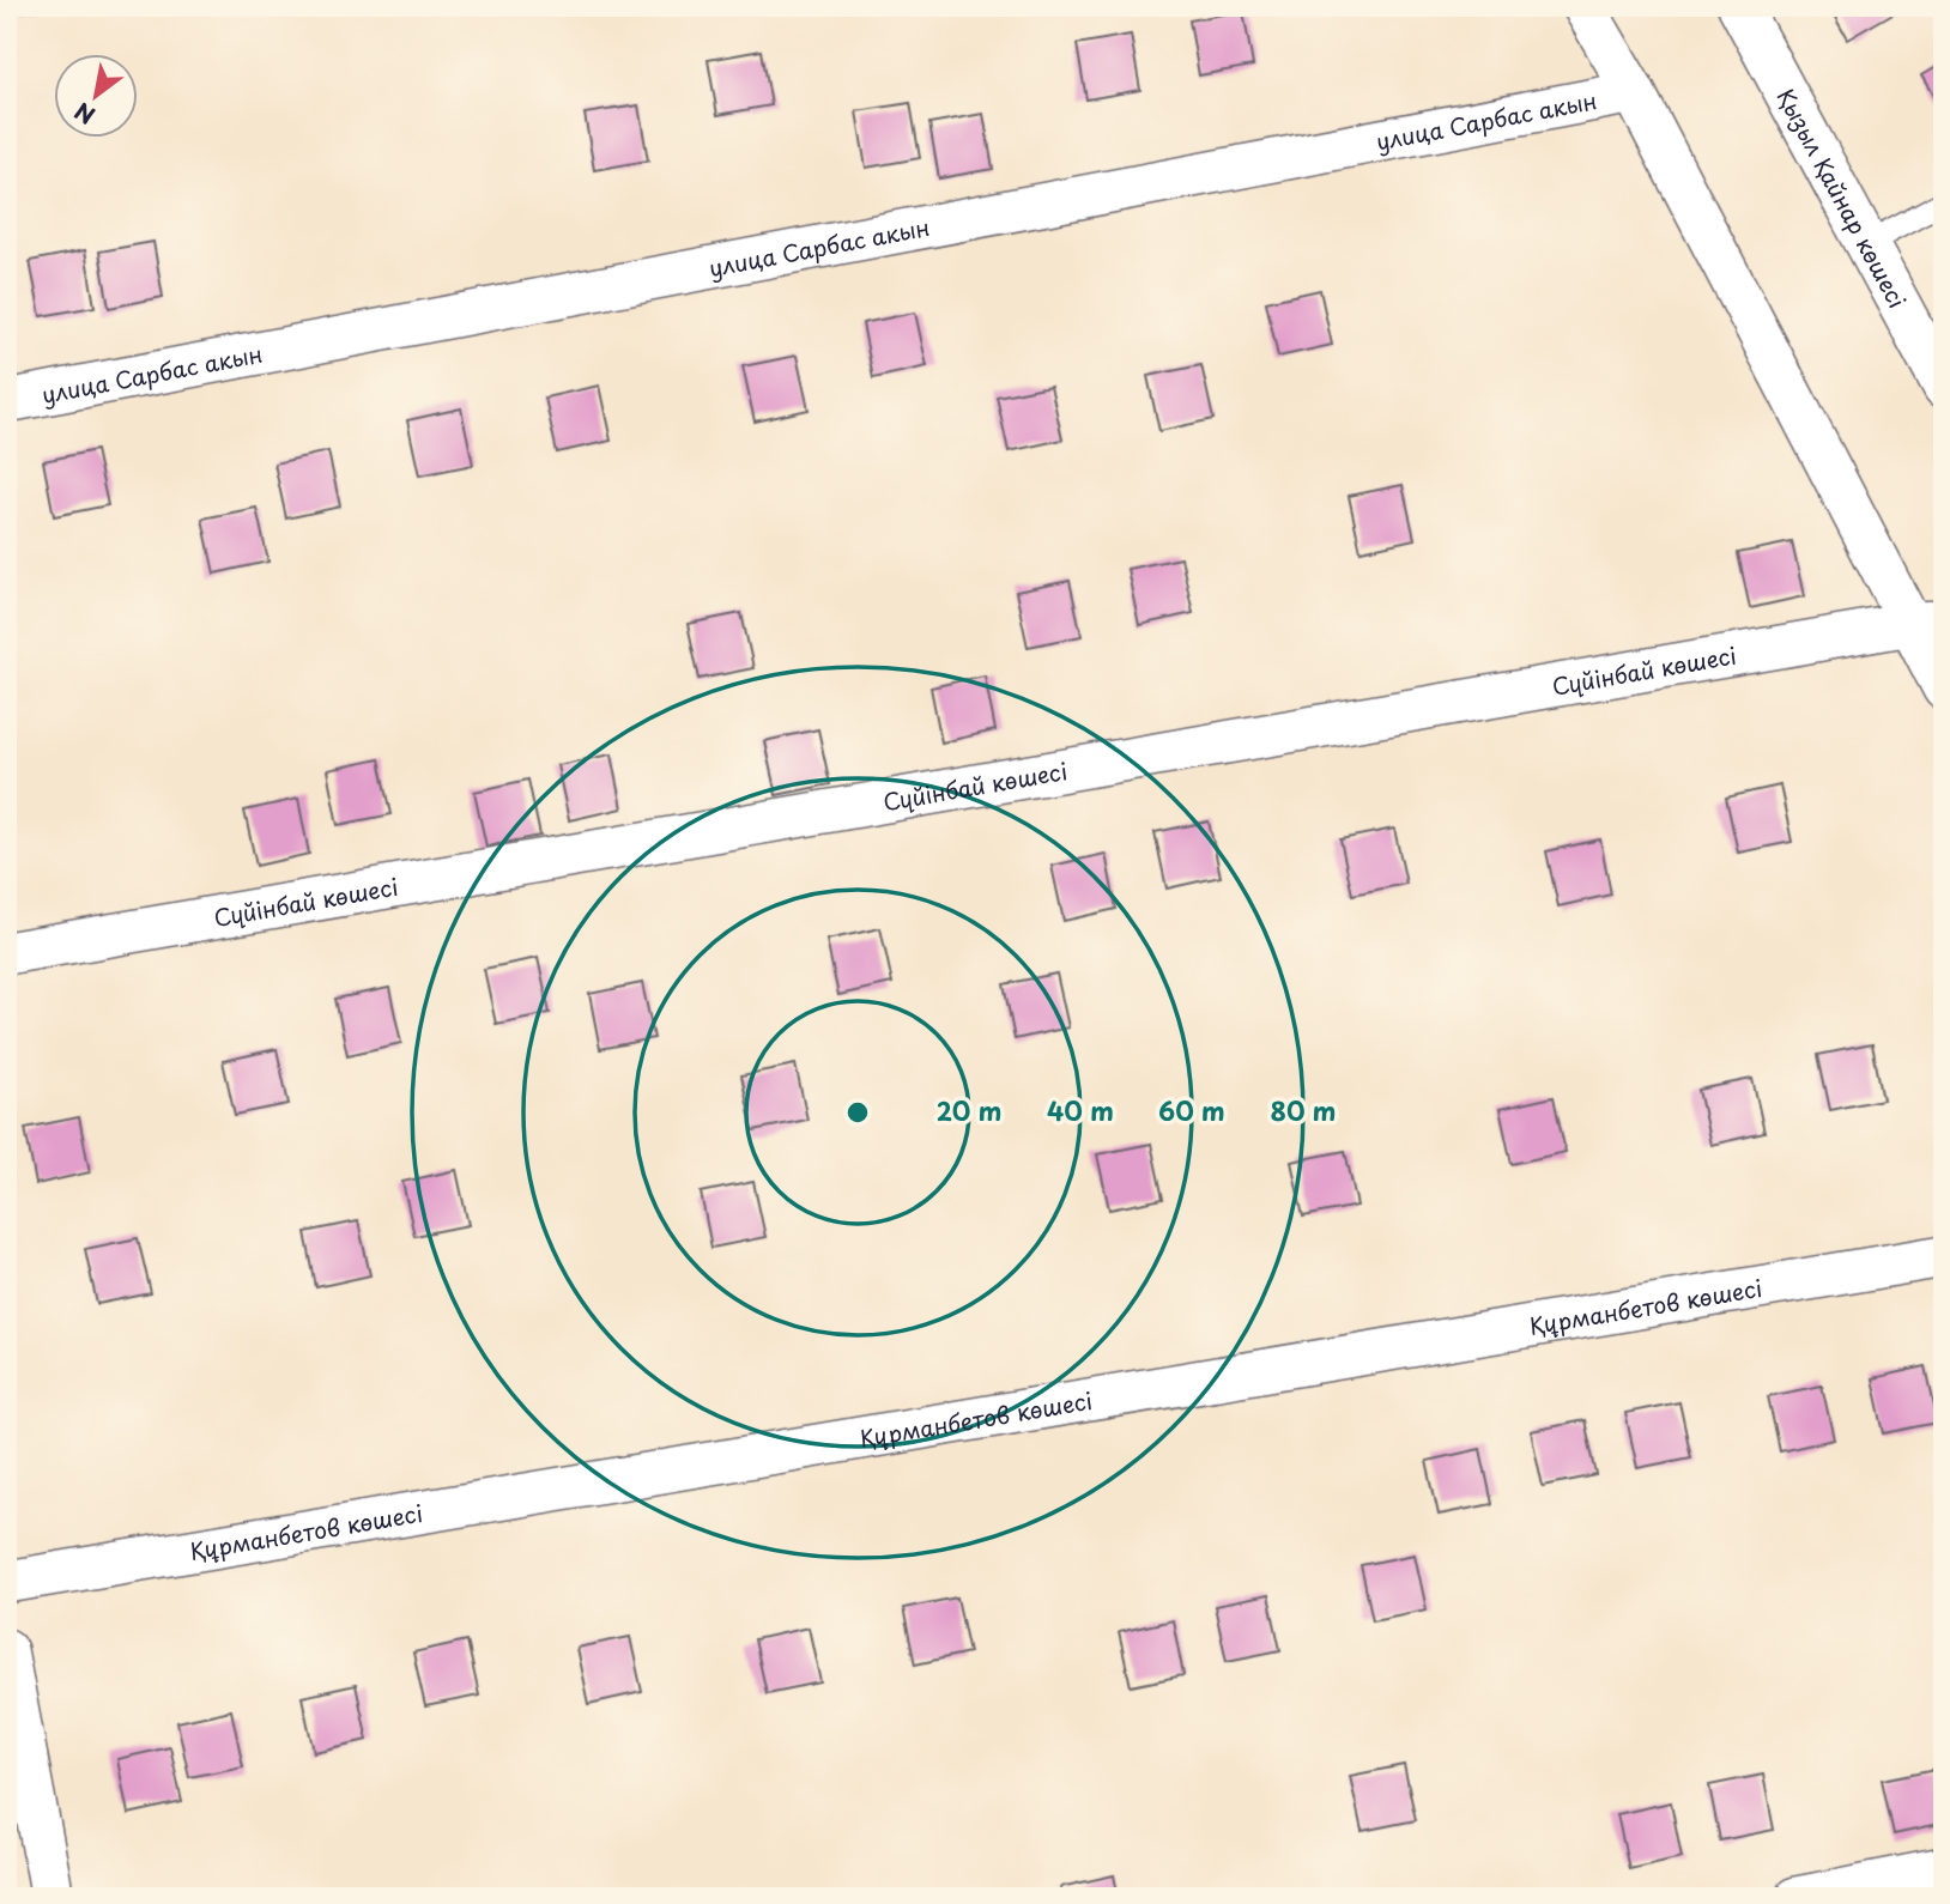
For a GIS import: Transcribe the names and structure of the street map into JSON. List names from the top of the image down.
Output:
{
  "streets": {
    "street": [
      "улица Сарбас акын",
      "Қызыл Қайнар көшесі",
      "Сүйінбай көшесі",
      "Құрманбетов көшесі"
    ]
  },
  "north": "bottom left",
  "rings": [
    "20 m",
    "40 m",
    "60 m",
    "80 m"
  ]
}
